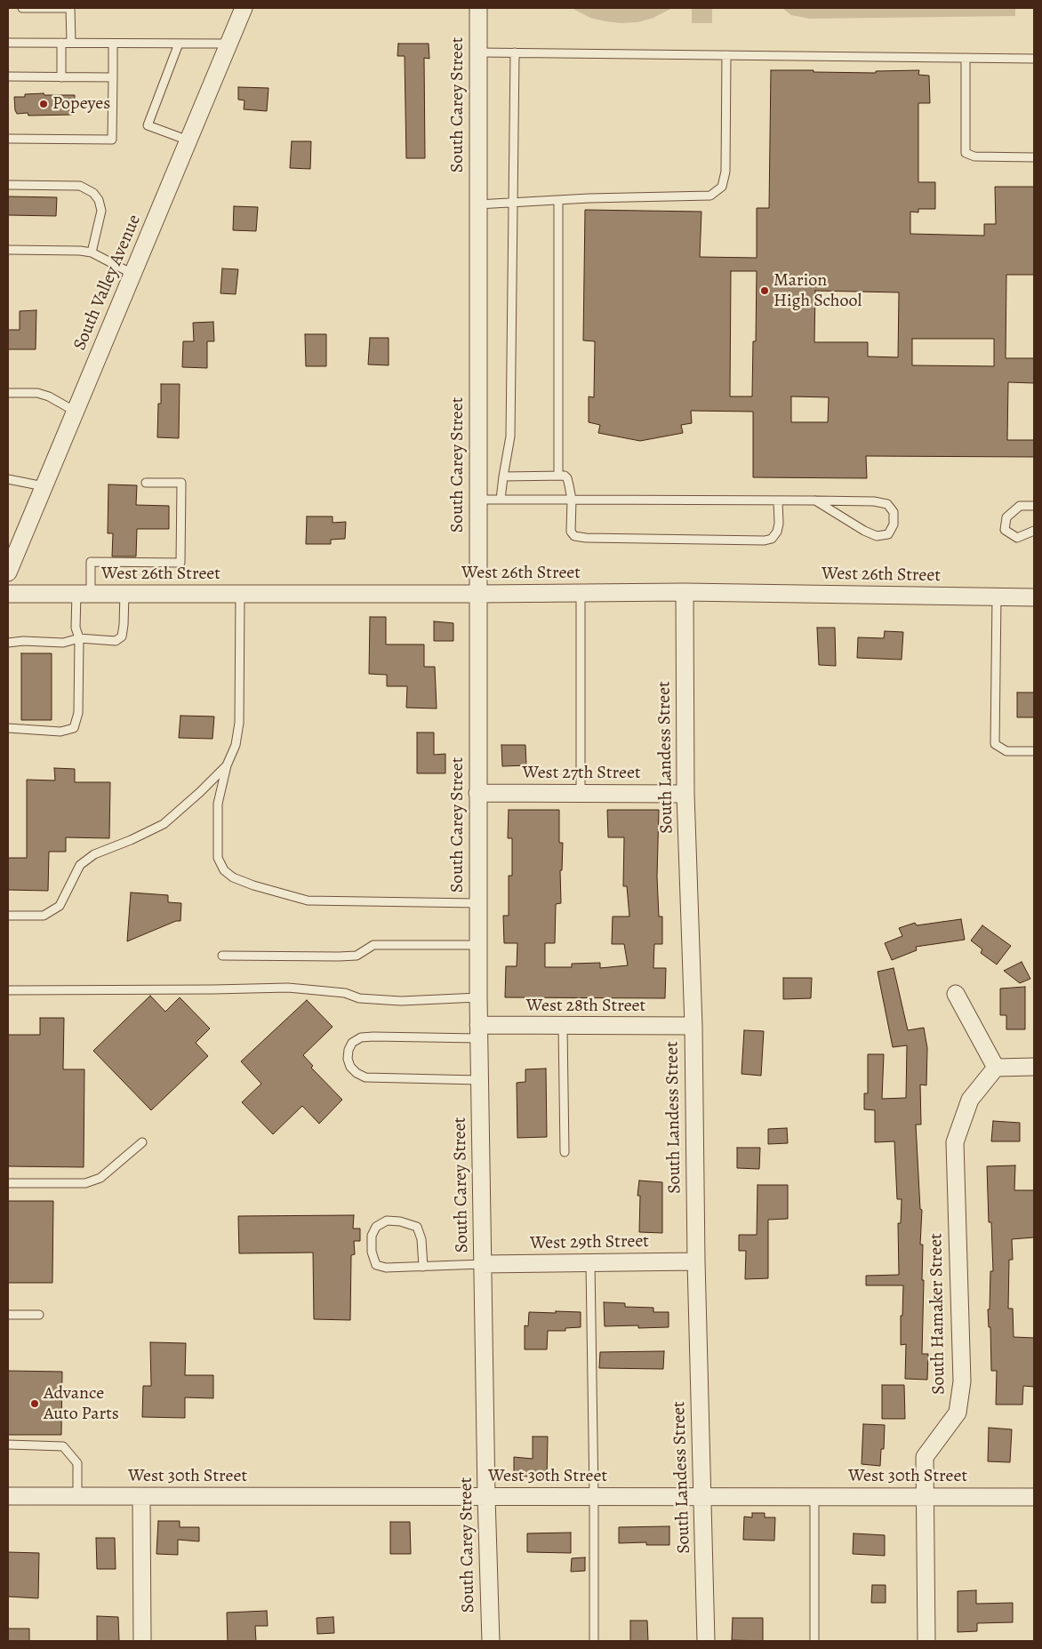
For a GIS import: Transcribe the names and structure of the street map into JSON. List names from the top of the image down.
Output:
{
  "streets": {
    "street": [
      "South Carey Street",
      "South Valley Avenue",
      "West 26th Street",
      "South Landess Street",
      "West 27th Street",
      "West 28th Street",
      "West 29th Street",
      "South Hamaker Street",
      "West 30th Street"
    ]
  },
  "crossings": [
    ["South Carey Street", "West 26th Street"],
    ["South Carey Street", "West 27th Street"],
    ["South Carey Street", "West 28th Street"],
    ["South Carey Street", "West 29th Street"],
    ["South Carey Street", "West 30th Street"],
    ["West 26th Street", "South Landess Street"],
    ["South Landess Street", "West 27th Street"],
    ["South Landess Street", "West 28th Street"],
    ["South Landess Street", "West 29th Street"],
    ["South Landess Street", "West 30th Street"],
    ["South Hamaker Street", "West 30th Street"]
  ],
  "places": ["Popeyes", "Marion High School", "Advance Auto Parts"]
}
